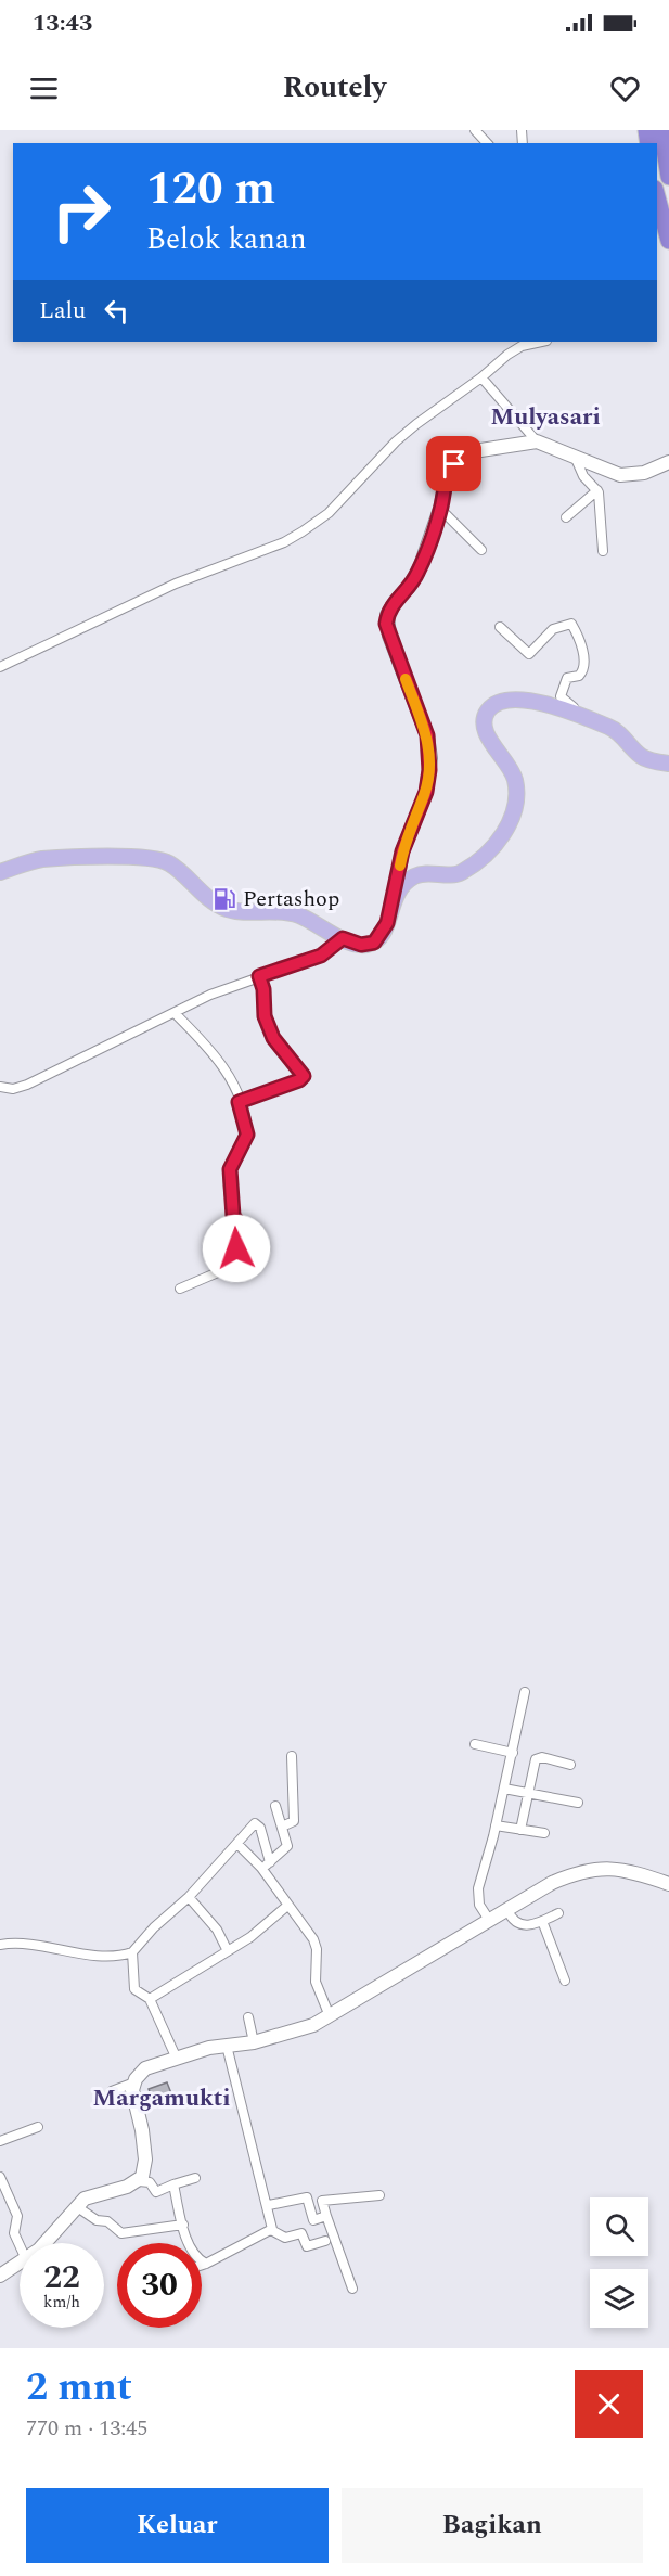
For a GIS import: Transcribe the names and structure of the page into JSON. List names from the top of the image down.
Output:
{
  "districts": ["Mulyasari", "Margamukti"],
  "places": {
    "fuel station": ["Pertashop"]
  },
  "page": {
    "status": "13:43",
    "header": "Routely",
    "turn": ["120 m", "Belok kanan"],
    "then": "Lalu",
    "speed": "22 km/h",
    "limit": "30",
    "heading": ["2 mnt", "770 m · 13:45"],
    "buttons": ["Keluar", "Bagikan"]
  }
}
